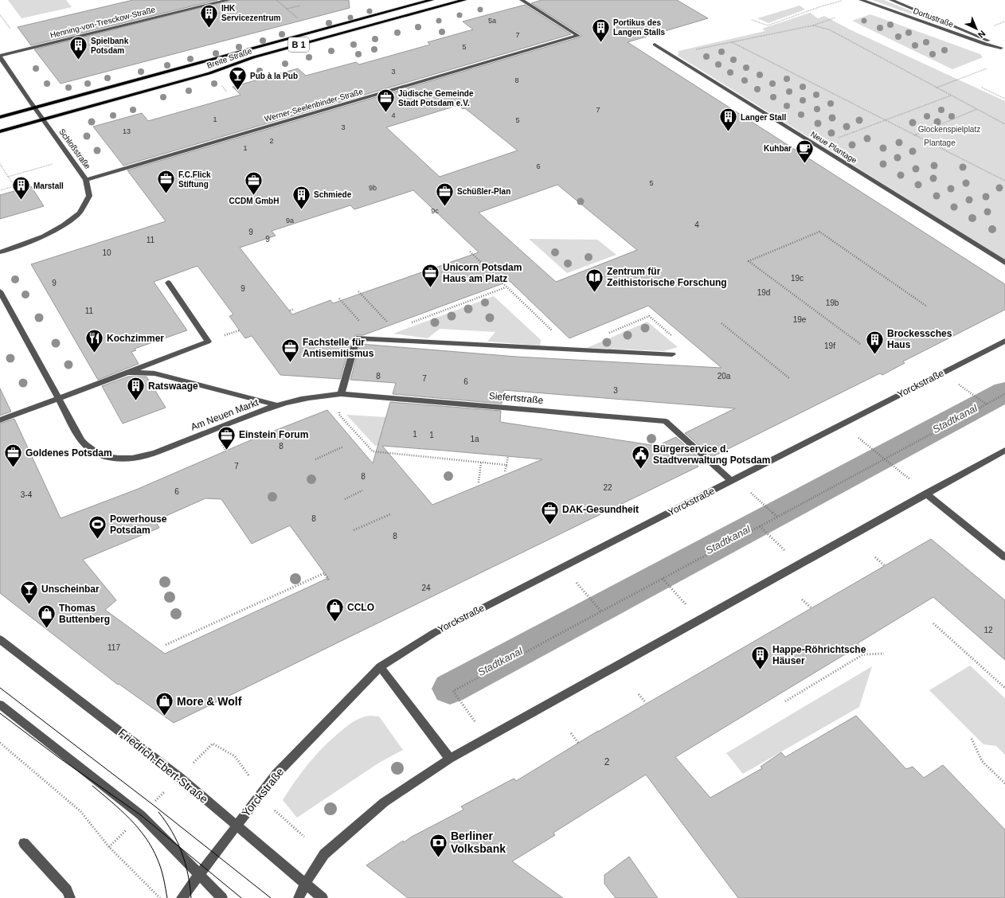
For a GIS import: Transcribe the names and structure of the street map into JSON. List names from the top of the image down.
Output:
{
  "streets": {
    "main road": ["B 1", "Breite Straße"],
    "street": [
      "Dortustraße",
      "Henning-von-Tresckow-Straße",
      "Werner-Seelenbinder-Straße",
      "Neue Plantage",
      "Schloßstraße",
      "Yorckstraße",
      "Siefertstraße",
      "Am Neuen Markt",
      "Friedrich-Ebert-Straße"
    ]
  },
  "crossings": [
    ["Henning-von-Tresckow-Straße", "Schloßstraße"],
    ["Breite Straße", "Schloßstraße"],
    ["Werner-Seelenbinder-Straße", "Schloßstraße"],
    ["Yorckstraße", "Siefertstraße"],
    ["Yorckstraße", "Friedrich-Ebert-Straße"],
    ["Siefertstraße", "Am Neuen Markt"]
  ],
  "water": ["Stadtkanal"],
  "parks": ["Glockenspielplatz", "Plantage"],
  "places": {
    "building": [
      "IHK Servicezentrum",
      "Portikus des Langen Stalls",
      "Spielbank Potsdam",
      "Langer Stall",
      "Marstall",
      "Schmiede",
      "Brockessches Haus",
      "Ratswaage",
      "Happe-Röhrichtsche Häuser"
    ],
    "bar": ["Pub à la Pub", "Unscheinbar"],
    "office": [
      "Jüdische Gemeinde Stadt Potsdam e.V.",
      "F.C.Flick Stiftung",
      "CCDM GmbH",
      "Schüßler-Plan",
      "Unicorn Potsdam Haus am Platz",
      "Fachstelle für Antisemitismus",
      "Einstein Forum",
      "Goldenes Potsdam",
      "DAK-Gesundheit"
    ],
    "cafe": ["Kuhbar"],
    "library": ["Zentrum für Zeithistorische Forschung"],
    "restaurant": ["Kochzimmer"],
    "public building": ["Bürgerservice d. Stadtverwaltung Potsdam"],
    "sports": ["Powerhouse Potsdam"],
    "shop": ["CCLO", "Thomas Buttenberg", "More & Wolf"],
    "bank": ["Berliner Volksbank"]
  },
  "house_numbers": [
    "5a",
    "7",
    "5",
    "3",
    "8",
    "7",
    "4",
    "1",
    "5",
    "3",
    "13",
    "2",
    "1",
    "6",
    "5",
    "9b",
    "9c",
    "9a",
    "4",
    "9",
    "9",
    "11",
    "10",
    "19c",
    "9",
    "9",
    "19d",
    "19b",
    "11",
    "19e",
    "19f",
    "8",
    "20a",
    "7",
    "6",
    "3",
    "1",
    "1",
    "1a",
    "8",
    "7",
    "8",
    "22",
    "6",
    "3-4",
    "8",
    "8",
    "24",
    "12",
    "117",
    "2"
  ],
  "north": "bottom right"
}
